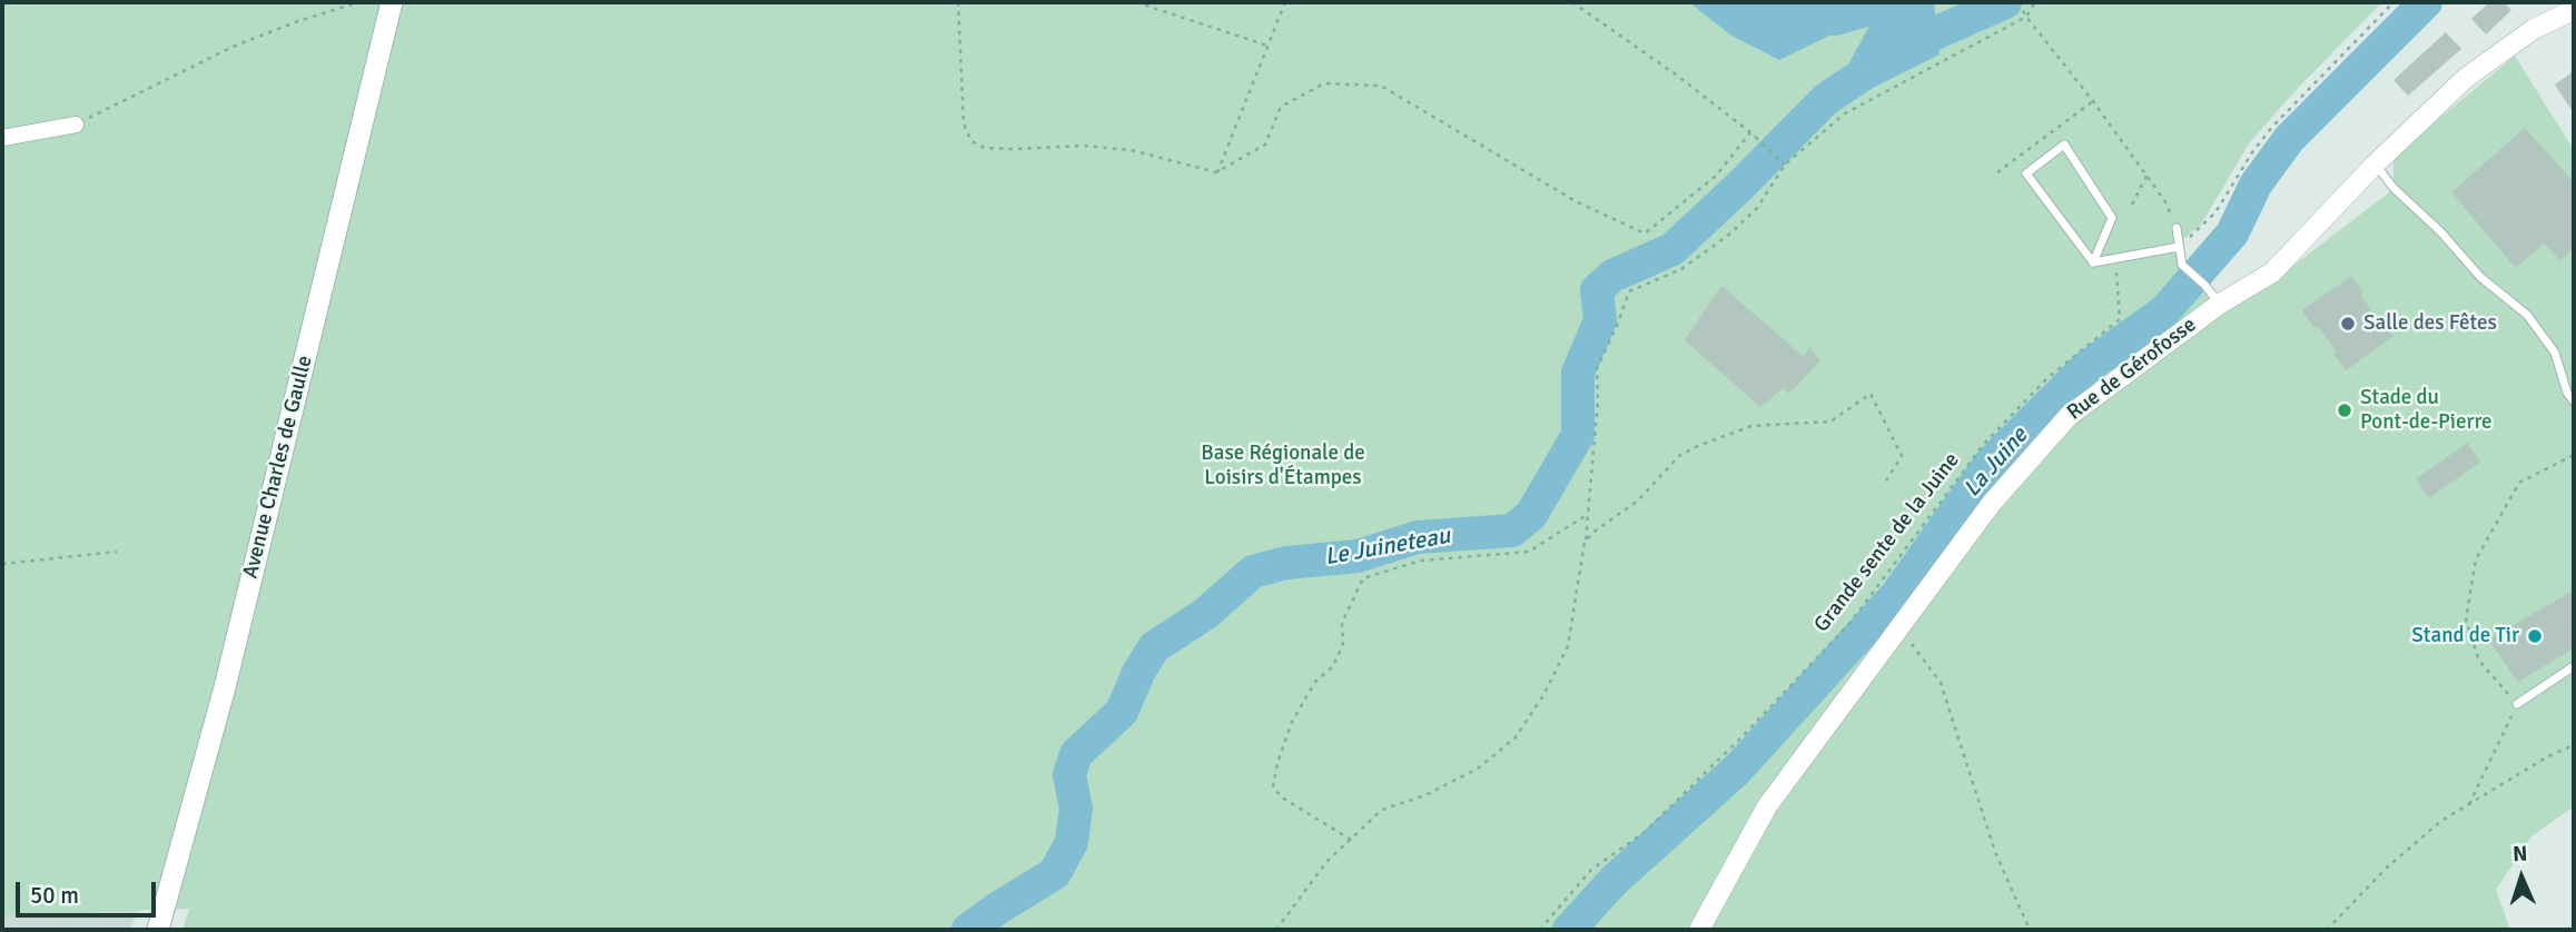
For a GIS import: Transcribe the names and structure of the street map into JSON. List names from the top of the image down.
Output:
{
  "streets": {
    "main road": ["Avenue Charles de Gaulle"],
    "street": ["Rue de Gérofosse"],
    "path": ["Grande sente de la Juine"]
  },
  "water": ["La Juine", "Le Juineteau"],
  "parks": ["Base Régionale de Loisirs d'Étampes"],
  "places": ["Salle des Fêtes", "Stade du Pont-de-Pierre", "Stand de Tir"],
  "scale_bar": "50 m",
  "north": "top"
}
